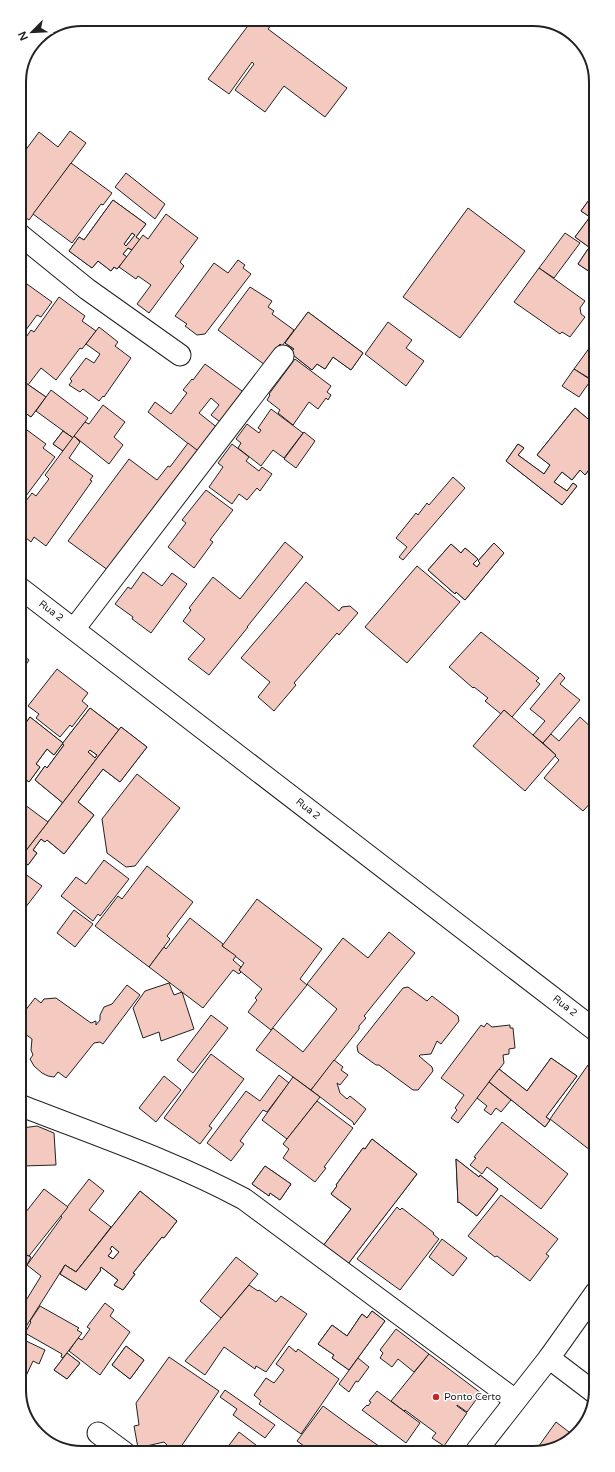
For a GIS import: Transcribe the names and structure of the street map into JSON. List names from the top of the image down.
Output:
{
  "streets": {
    "street": ["Rua 2"]
  },
  "places": ["Ponto Certo"],
  "north": "bottom left"
}
